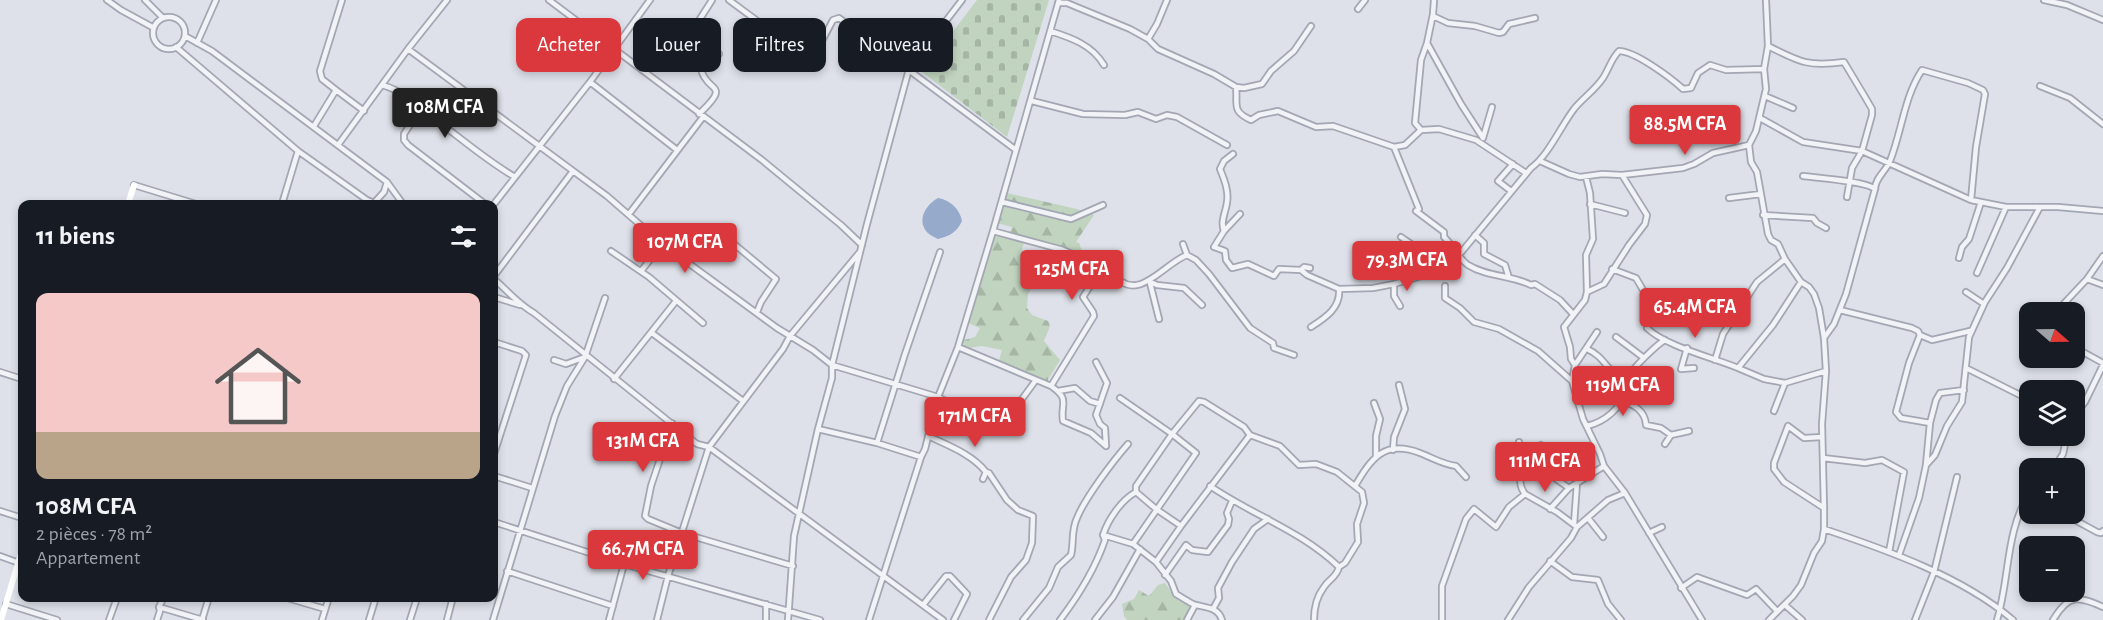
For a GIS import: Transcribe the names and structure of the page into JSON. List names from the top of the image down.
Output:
{
  "north": "right",
  "page": {
    "chip": [
      "Acheter",
      "Louer",
      "Filtres",
      "Nouveau"
    ],
    "price": [
      "108M CFA",
      "88.5M CFA",
      "107M CFA",
      "79.3M CFA",
      "125M CFA",
      "65.4M CFA",
      "119M CFA",
      "171M CFA",
      "131M CFA",
      "111M CFA",
      "66.7M CFA"
    ],
    "heading": "11 biens",
    "list": [
      {
        "name": "108M CFA",
        "note": "2 pièces · 78 m² · Appartement"
      }
    ],
    "map_buttons": ["+", "−"]
  }
}
